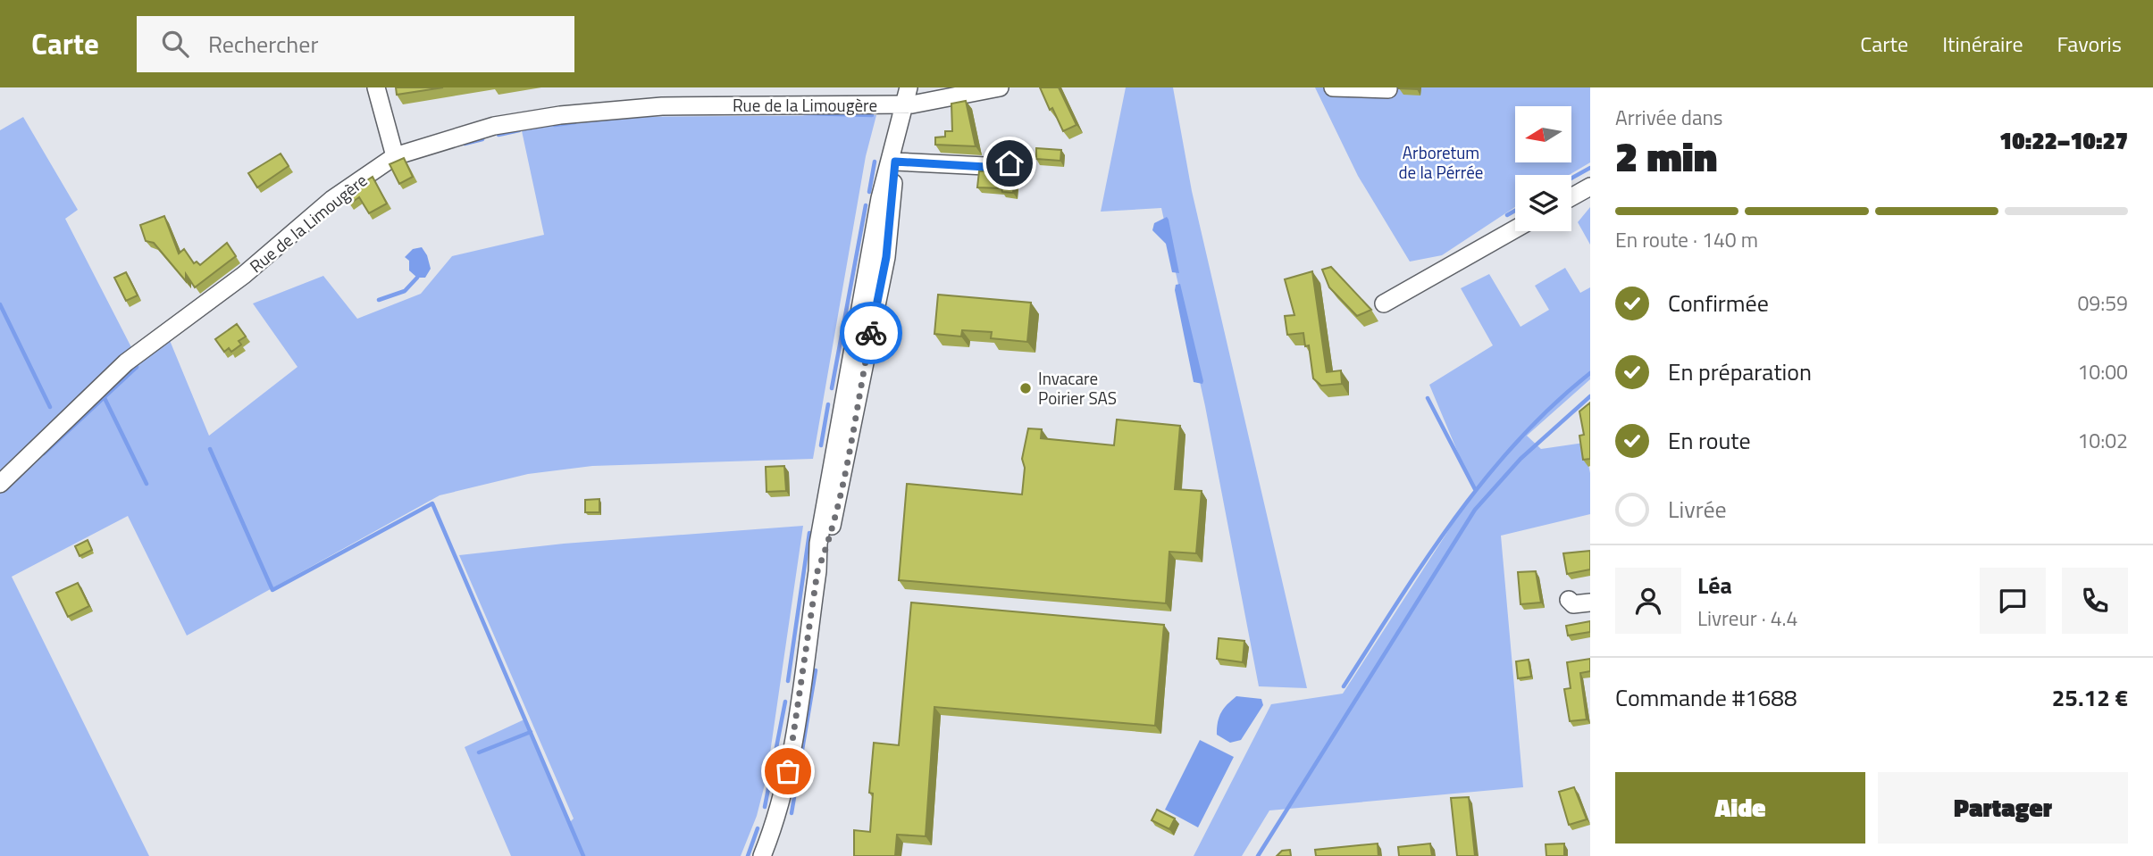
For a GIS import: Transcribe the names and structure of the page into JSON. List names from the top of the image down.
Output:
{
  "streets": {
    "street": ["Rue de la Limougère"]
  },
  "parks": ["Arboretum de la Pérrée"],
  "places": ["Invacare Poirier SAS"],
  "north": "left",
  "page": {
    "header": "Carte",
    "search": "Rechercher",
    "nav": ["Carte", "Itinéraire", "Favoris"],
    "heading": ["2 min", "Arrivée dans", "10:22–10:27"],
    "panel": [
      "Léa",
      "Livreur · 4.4",
      "Commande #1688",
      "25.12 €"
    ],
    "bar": "En route · 140 m",
    "list": [
      ["Confirmée", "09:59"],
      ["En préparation", "10:00"],
      ["En route", "10:02"],
      "Livrée"
    ],
    "buttons": ["Aide", "Partager"]
  }
}
